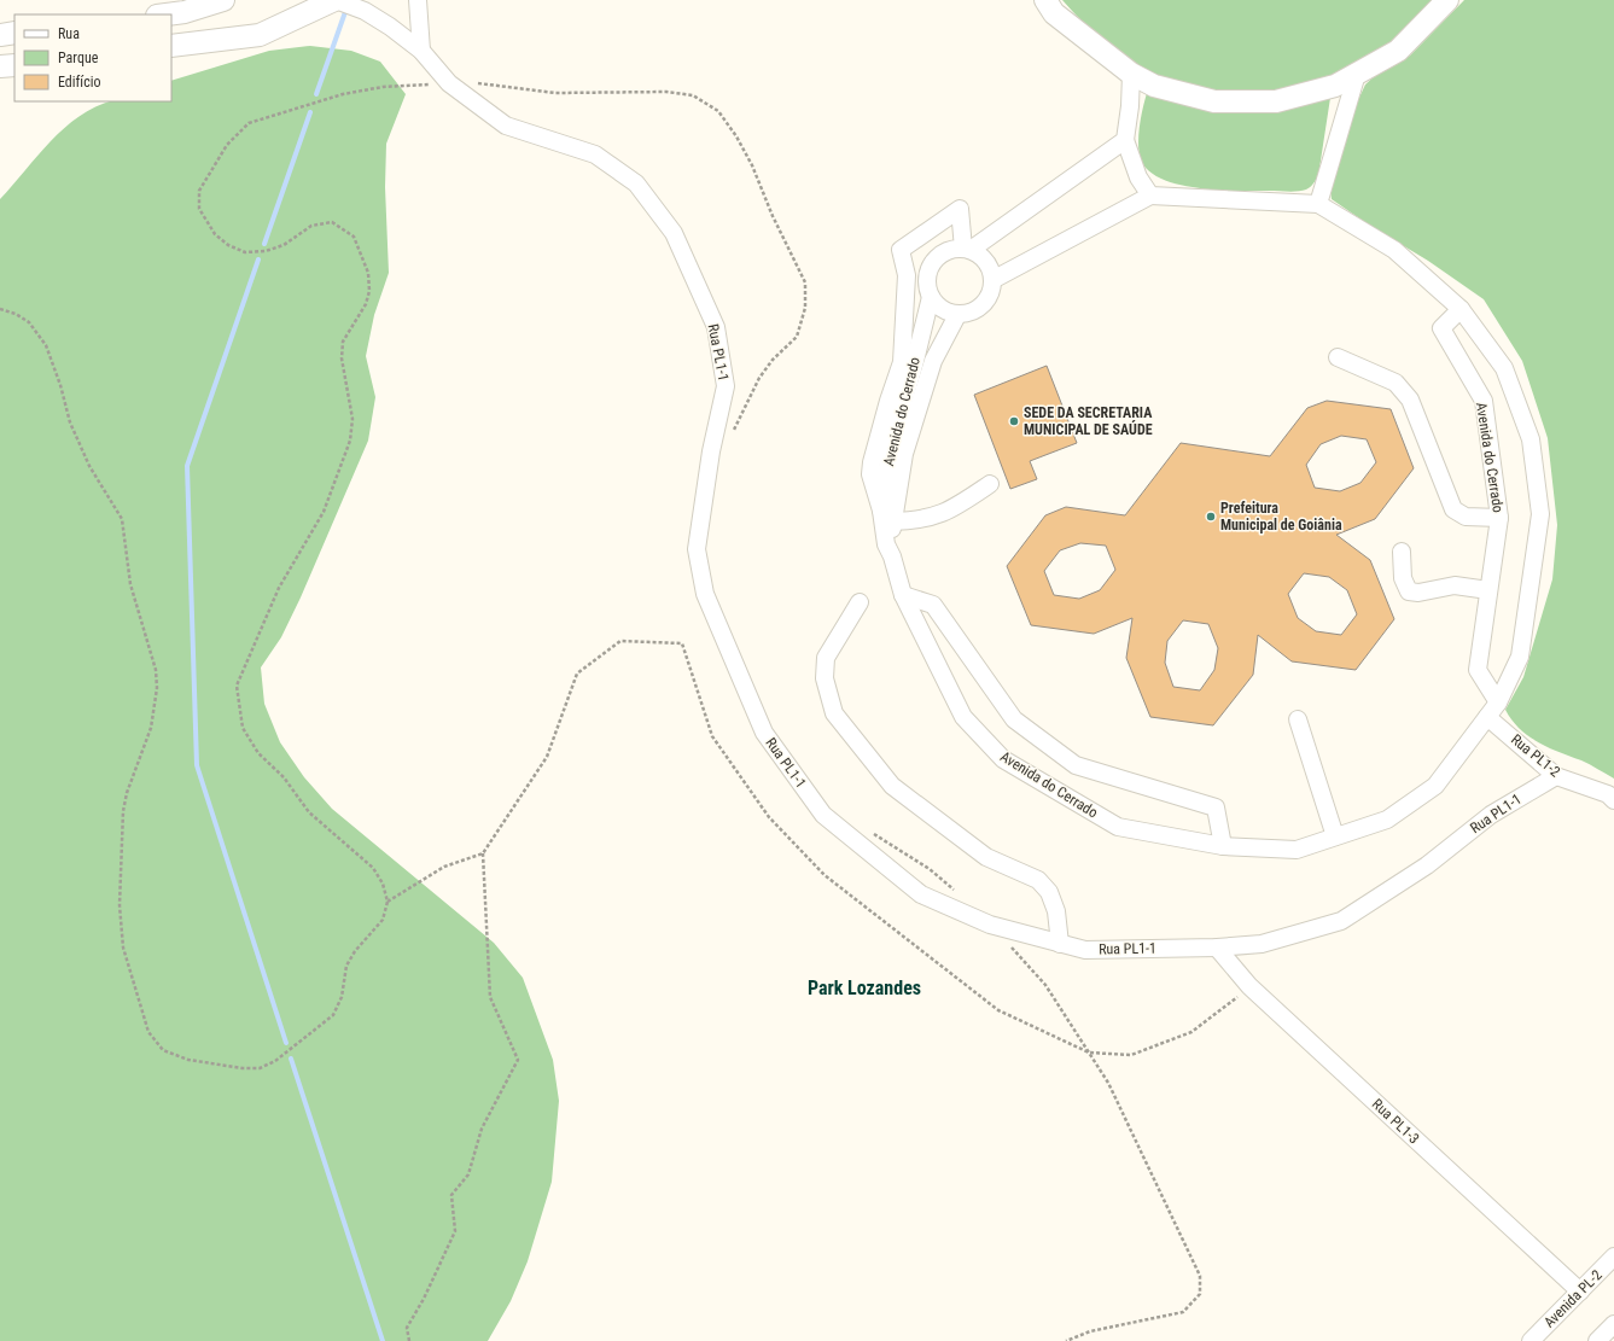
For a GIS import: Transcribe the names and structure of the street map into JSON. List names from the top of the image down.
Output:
{
  "streets": {
    "street": [
      "Rua PL1-1",
      "Avenida do Cerrado",
      "Rua PL1-2",
      "Rua PL1-3",
      "Avenida PL-2"
    ]
  },
  "crossings": [
    ["Rua PL1-1", "Rua PL1-2"],
    ["Rua PL1-1", "Rua PL1-3"],
    ["Avenida do Cerrado", "Rua PL1-2"],
    ["Rua PL1-3", "Avenida PL-2"]
  ],
  "districts": ["Park Lozandes"],
  "places": ["SEDE DA SECRETARIA MUNICIPAL DE SAÚDE", "Prefeitura Municipal de Goiânia"],
  "legend": ["Rua", "Parque", "Edifício"]
}
